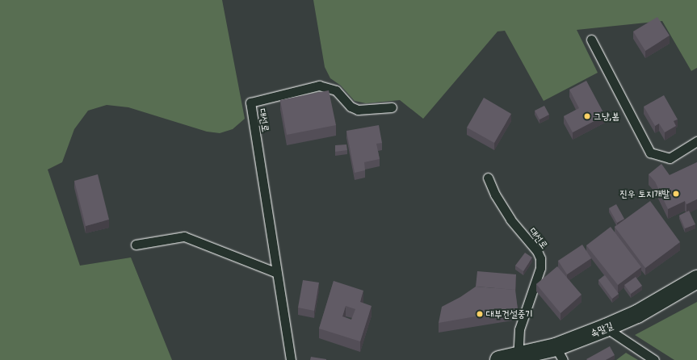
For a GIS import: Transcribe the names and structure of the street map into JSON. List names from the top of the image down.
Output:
{
  "streets": {
    "street": ["속말길"],
    "lane": ["대선로"]
  },
  "crossings": [
    ["대선로", "속말길"]
  ],
  "places": ["그냥,봄", "진우 토지개발", "대부건설중기"]
}
